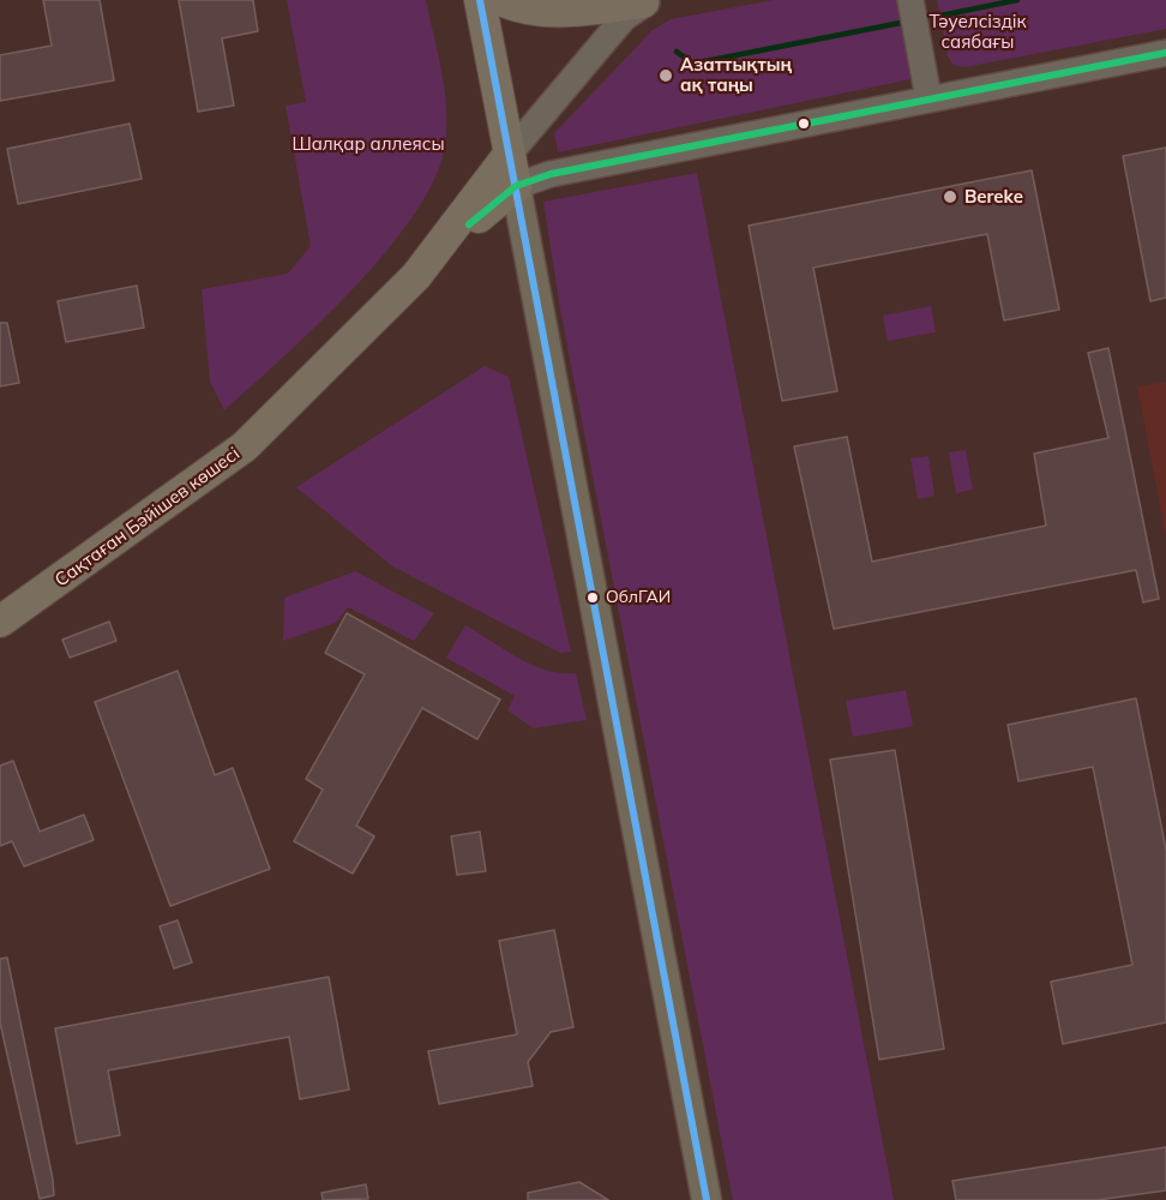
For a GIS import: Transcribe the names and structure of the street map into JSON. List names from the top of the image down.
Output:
{
  "streets": {
    "main road": ["Сақтаған Бәйішев көшесі"]
  },
  "parks": ["Тәуелсіздік саябағы", "Шалқар аллеясы"],
  "places": ["Азаттықтың ақ таңы", "Bereke", "ОблГАИ"]
}
